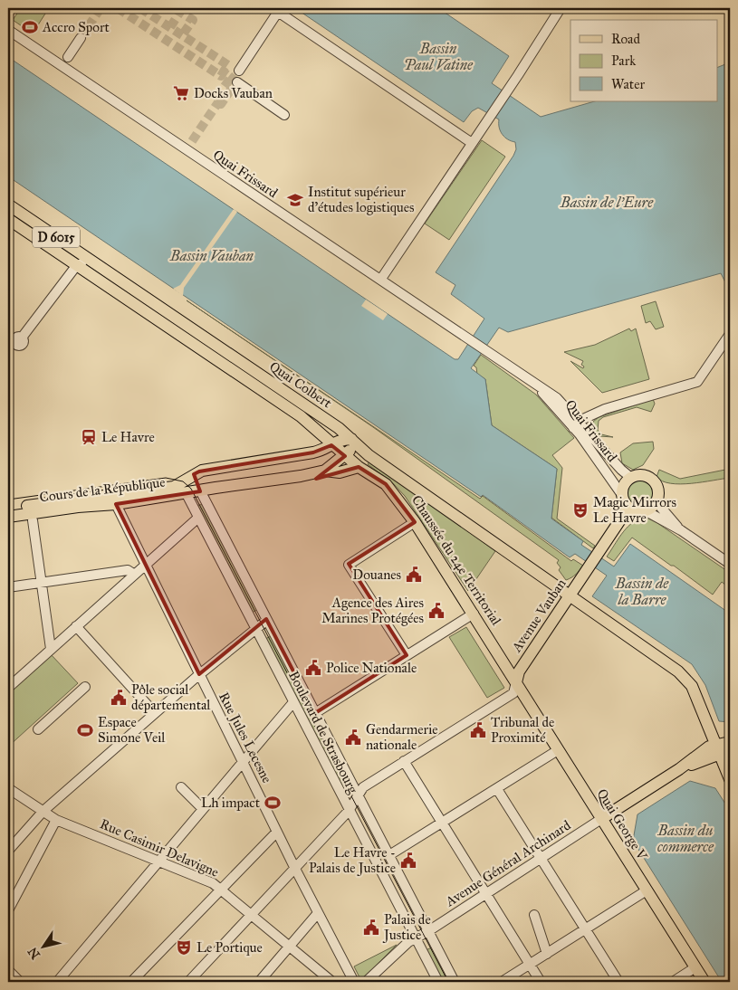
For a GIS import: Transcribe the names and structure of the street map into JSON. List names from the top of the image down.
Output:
{
  "streets": {
    "main road": [
      "D 6015",
      "Quai Colbert",
      "Cours de la République",
      "Chaussée du 24e Territorial",
      "Avenue Vauban",
      "Quai George V"
    ],
    "street": [
      "Quai Frissard",
      "Boulevard de Strasbourg",
      "Rue Jules Lecesne",
      "Rue Casimir Delavigne",
      "Avenue Général Archinard"
    ]
  },
  "crossings": [
    ["Quai Frissard", "Avenue Vauban"],
    ["Quai Colbert", "Cours de la République"],
    ["Quai Colbert", "Chaussée du 24e Territorial"],
    ["Quai Colbert", "Avenue Vauban"],
    ["Cours de la République", "Chaussée du 24e Territorial"],
    ["Cours de la République", "Boulevard de Strasbourg"],
    ["Cours de la République", "Rue Jules Lecesne"],
    ["Chaussée du 24e Territorial", "Avenue Vauban"],
    ["Chaussée du 24e Territorial", "Quai George V"],
    ["Avenue Vauban", "Quai George V"],
    ["Boulevard de Strasbourg", "Avenue Général Archinard"],
    ["Quai George V", "Avenue Général Archinard"]
  ],
  "water": [
    "Bassin Paul Vatine",
    "Bassin de l'Eure",
    "Bassin Vauban",
    "Bassin de la Barre",
    "Bassin du commerce"
  ],
  "places": {
    "sports": ["Accro Sport", "Espace Simone Veil", "Lh impact"],
    "supermarket": ["Docks Vauban"],
    "school or university": ["Institut supérieur d'études logistiques"],
    "station": ["Le Havre"],
    "theatre": ["Magic Mirrors Le Havre", "Le Portique"],
    "public building": [
      "Douanes",
      "Agence des Aires Marines Protégées",
      "Police Nationale",
      "Pôle social départemental",
      "Tribunal de Proximité",
      "Gendarmerie nationale",
      "Le Havre - Palais de Justice",
      "Palais de Justice"
    ]
  },
  "legend": ["Road", "Park", "Water"],
  "north": "bottom left"
}
